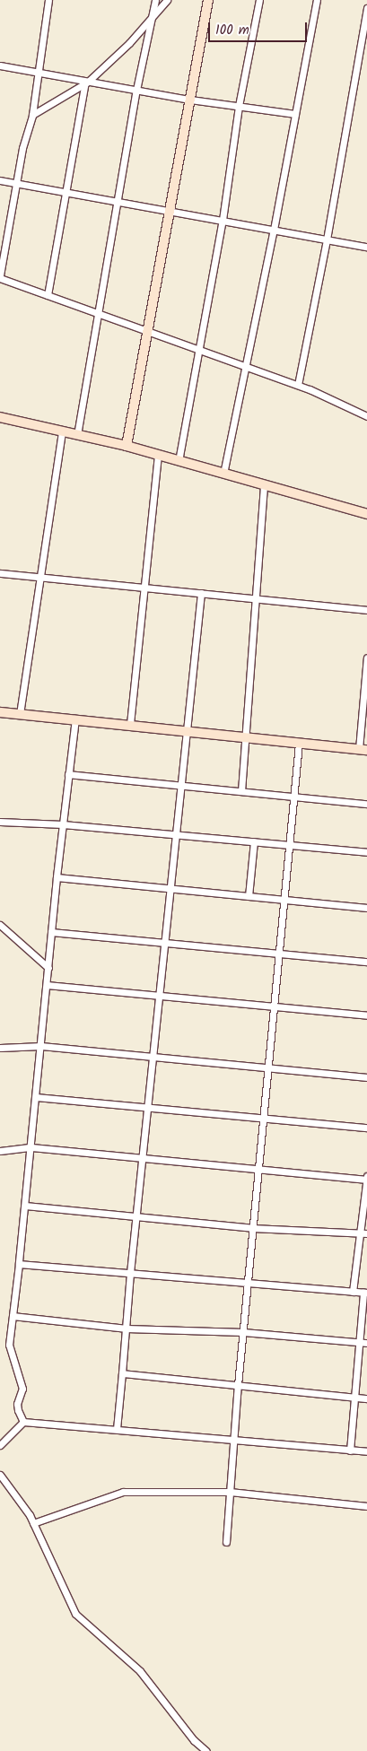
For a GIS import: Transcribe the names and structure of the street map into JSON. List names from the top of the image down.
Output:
{
  "scale_bar": "100 m"
}
